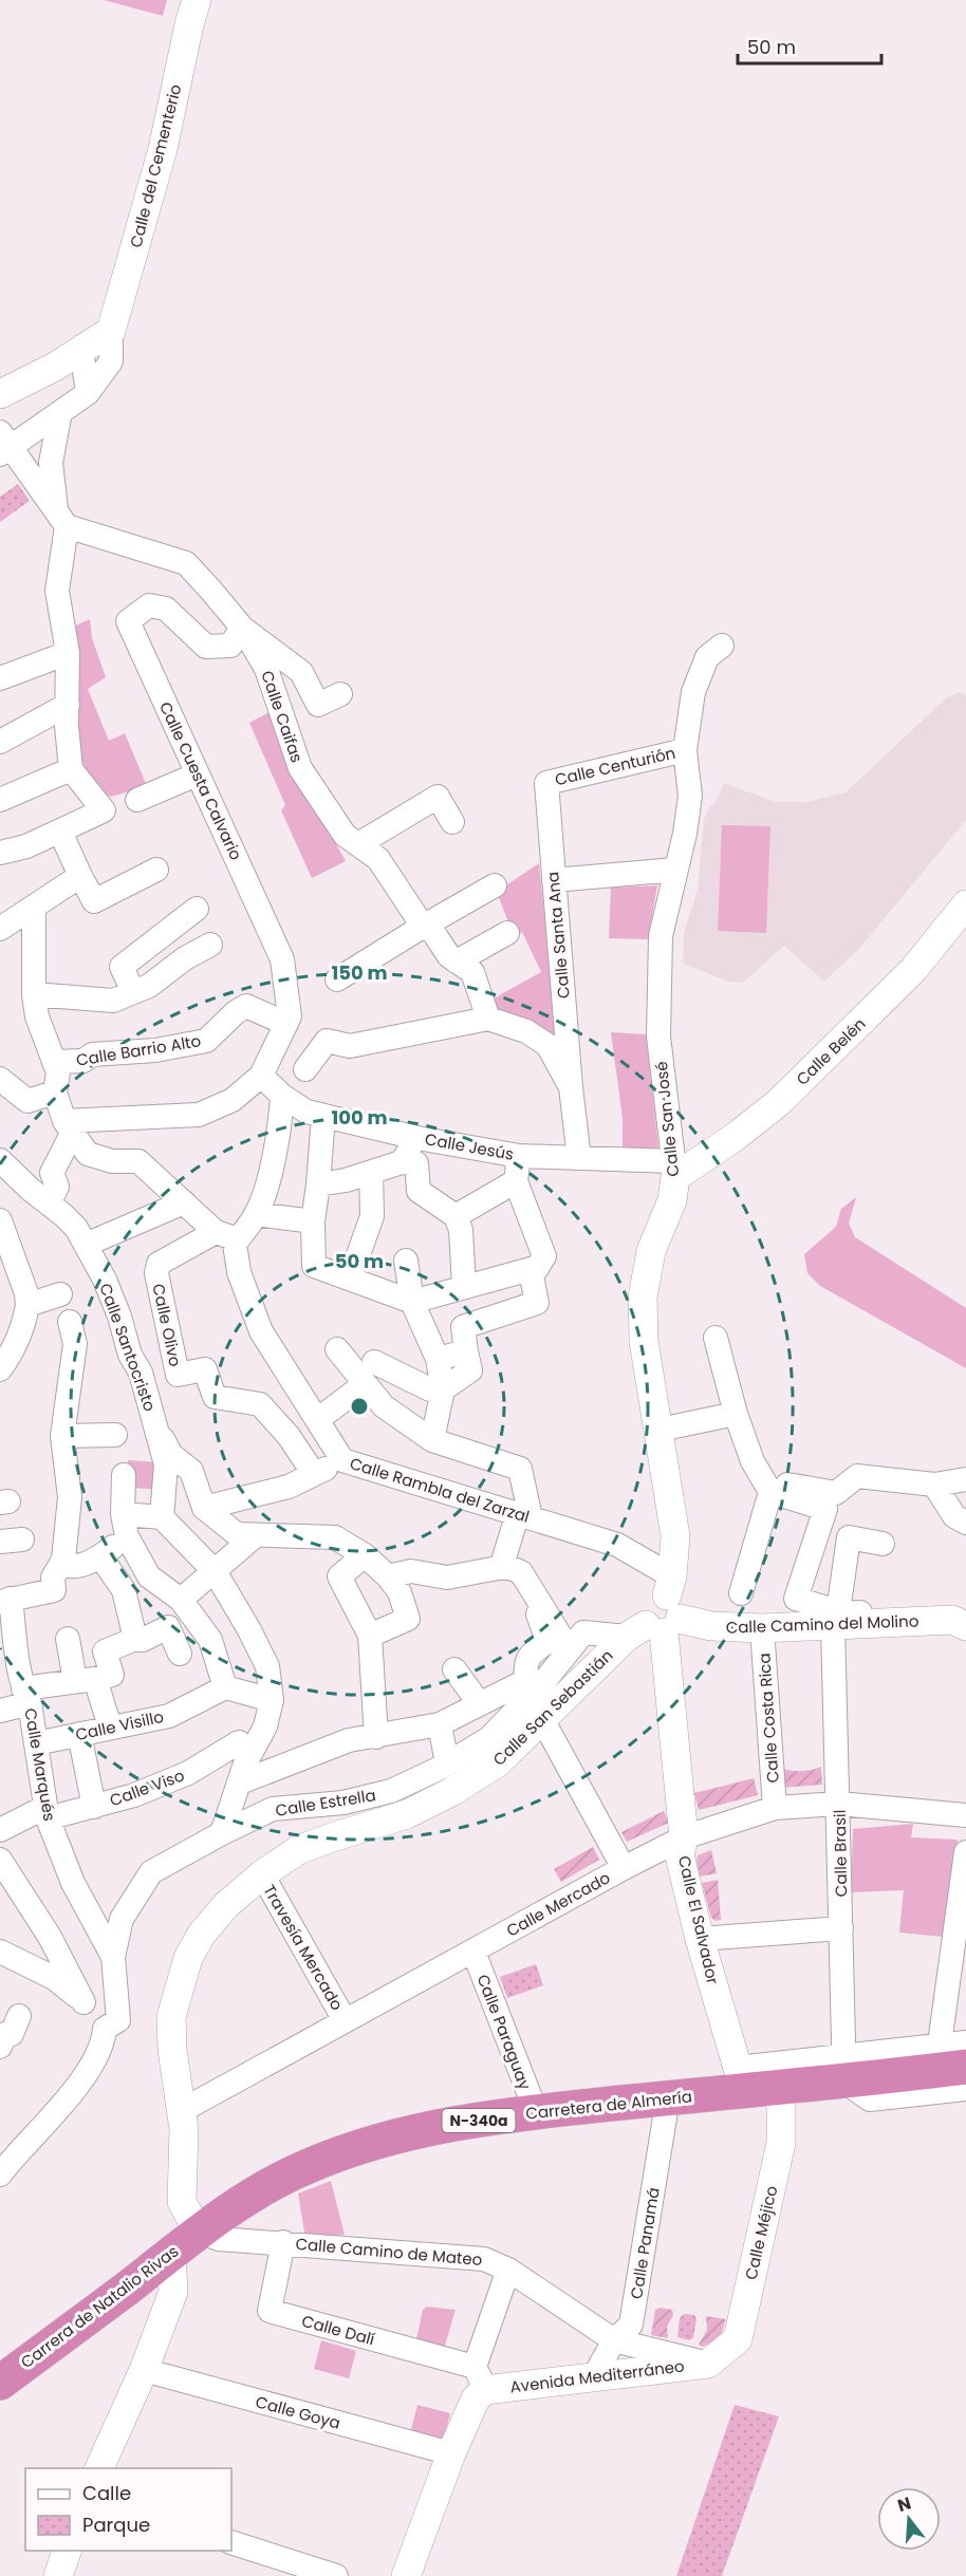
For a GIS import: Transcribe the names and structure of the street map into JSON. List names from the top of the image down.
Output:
{
  "streets": {
    "highway": ["Carretera de Almería", "N-340a", "Carrera de Natalio Rivas"],
    "street": [
      "Calle del Cementerio",
      "Calle Caifas",
      "Calle Centurión",
      "Calle Cuesta Calvario",
      "Calle Santa Ana",
      "Calle Barrio Alto",
      "Calle Belén",
      "Calle San José",
      "Calle Jesús",
      "Calle Olivo",
      "Calle Santocristo",
      "Calle Rambla del Zarzal",
      "Calle Camino del Molino",
      "Calle San Sebastián",
      "Calle Costa Rica",
      "Calle Visillo",
      "Calle Marqués",
      "Calle Viso",
      "Calle Estrella",
      "Calle Brasil",
      "Calle Mercado",
      "Calle El Salvador",
      "Travesía Mercado",
      "Calle Paraguay",
      "Calle Méjico",
      "Calle Panamá",
      "Calle Camino de Mateo",
      "Calle Dalí",
      "Avenida Mediterráneo",
      "Calle Goya"
    ]
  },
  "crossings": [
    ["Calle Caifas", "Calle Cuesta Calvario"],
    ["Calle Centurión", "Calle Santa Ana"],
    ["Calle Centurión", "Calle San José"],
    ["Calle Cuesta Calvario", "Calle Barrio Alto"],
    ["Calle Cuesta Calvario", "Calle Jesús"],
    ["Calle Santa Ana", "Calle Jesús"],
    ["Calle Belén", "Calle San José"],
    ["Calle Belén", "Calle Jesús"],
    ["Calle San José", "Calle Jesús"],
    ["Calle San José", "Calle Rambla del Zarzal"],
    ["Calle San José", "Calle Camino del Molino"],
    ["Calle San José", "Calle San Sebastián"],
    ["Calle San José", "Calle Estrella"],
    ["Calle San José", "Calle El Salvador"],
    ["Calle Olivo", "Calle Rambla del Zarzal"],
    ["Calle Rambla del Zarzal", "Calle Camino del Molino"],
    ["Calle Rambla del Zarzal", "Calle San Sebastián"],
    ["Calle Rambla del Zarzal", "Calle Estrella"],
    ["Calle Rambla del Zarzal", "Calle El Salvador"],
    ["Calle Camino del Molino", "Calle San Sebastián"],
    ["Calle Camino del Molino", "Calle Costa Rica"],
    ["Calle Camino del Molino", "Calle Estrella"],
    ["Calle Camino del Molino", "Calle Brasil"],
    ["Calle Camino del Molino", "Calle El Salvador"],
    ["Calle San Sebastián", "Calle Estrella"],
    ["Calle San Sebastián", "Calle Mercado"],
    ["Calle San Sebastián", "Calle El Salvador"],
    ["Calle San Sebastián", "Travesía Mercado"],
    ["Calle San Sebastián", "Carretera de Almería"],
    ["Calle San Sebastián", "Calle Camino de Mateo"],
    ["Calle San Sebastián", "Carrera de Natalio Rivas"],
    ["Calle Costa Rica", "Calle Mercado"],
    ["Calle Visillo", "Calle Marqués"],
    ["Calle Marqués", "Calle Viso"],
    ["Calle Marqués", "Calle Estrella"],
    ["Calle Estrella", "Calle El Salvador"],
    ["Calle Brasil", "Calle Mercado"],
    ["Calle Brasil", "Carretera de Almería"],
    ["Calle Mercado", "Calle El Salvador"],
    ["Calle Mercado", "Travesía Mercado"],
    ["Calle Mercado", "Calle Paraguay"],
    ["Calle El Salvador", "Carretera de Almería"],
    ["Calle Paraguay", "Carretera de Almería"],
    ["Carretera de Almería", "Calle Méjico"],
    ["Carretera de Almería", "Calle Panamá"],
    ["Carretera de Almería", "Calle Camino de Mateo"],
    ["Carretera de Almería", "Carrera de Natalio Rivas"],
    ["Calle Méjico", "Calle Camino de Mateo"],
    ["Calle Méjico", "Avenida Mediterráneo"],
    ["Calle Panamá", "Calle Camino de Mateo"],
    ["Calle Panamá", "Avenida Mediterráneo"],
    ["Calle Camino de Mateo", "Carrera de Natalio Rivas"],
    ["Calle Camino de Mateo", "Calle Dalí"],
    ["Calle Camino de Mateo", "Avenida Mediterráneo"],
    ["Calle Dalí", "Avenida Mediterráneo"]
  ],
  "legend": ["Calle", "Parque"],
  "scale_bar": "50 m",
  "north": "top",
  "rings": ["150 m", "100 m", "50 m"]
}
